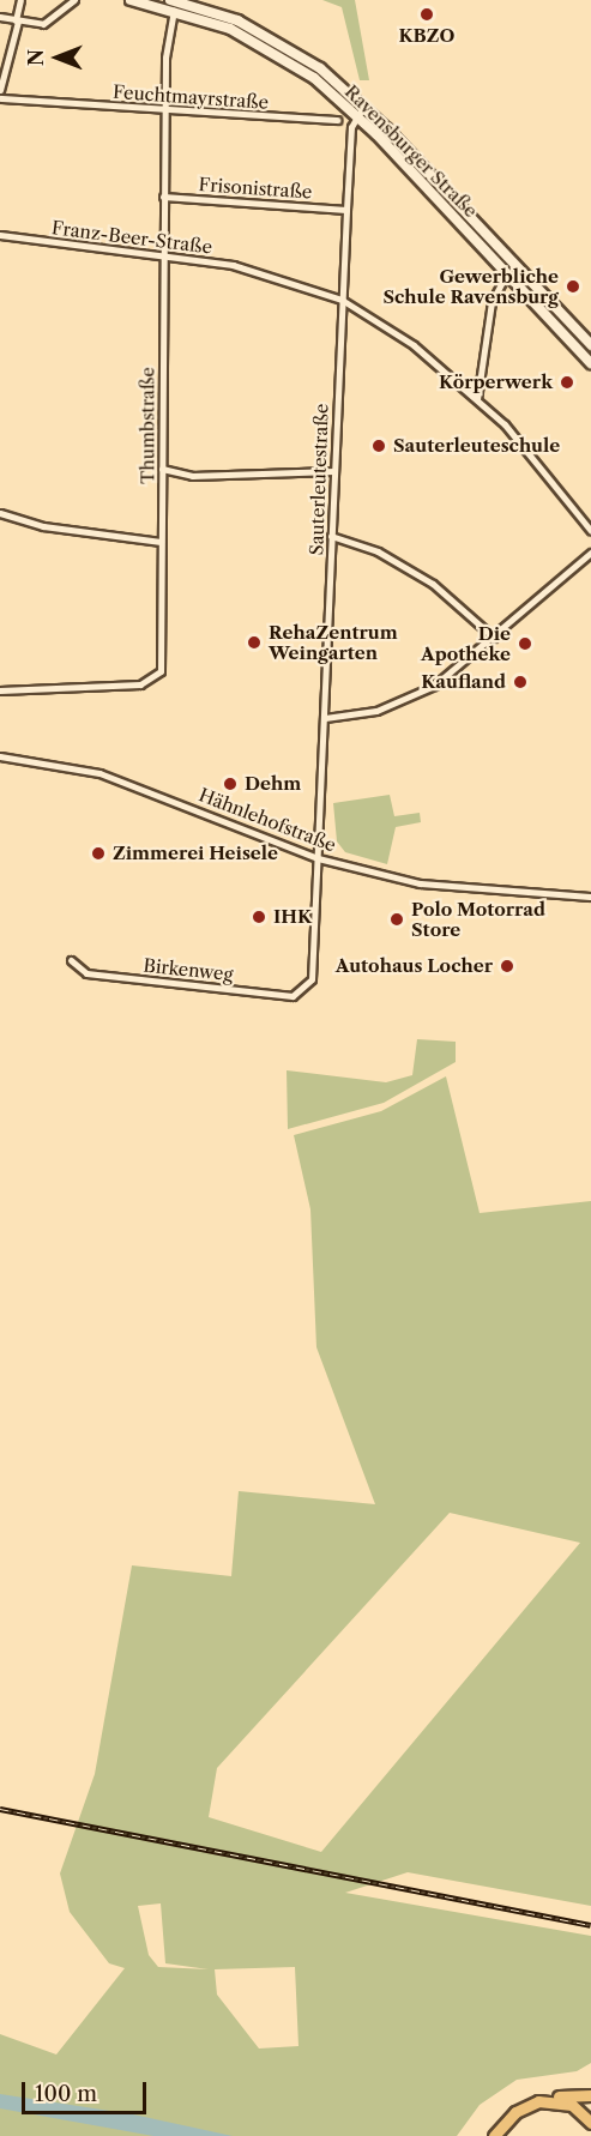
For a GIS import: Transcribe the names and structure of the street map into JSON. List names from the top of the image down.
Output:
{
  "streets": {
    "main road": ["Ravensburger Straße"],
    "street": [
      "Feuchtmayrstraße",
      "Frisonistraße",
      "Franz-Beer-Straße",
      "Thumbstraße",
      "Sauterleutestraße",
      "Hähnlehofstraße",
      "Birkenweg"
    ]
  },
  "crossings": [
    ["Feuchtmayrstraße", "Thumbstraße"],
    ["Ravensburger Straße", "Thumbstraße"],
    ["Ravensburger Straße", "Sauterleutestraße"],
    ["Frisonistraße", "Thumbstraße"],
    ["Frisonistraße", "Sauterleutestraße"],
    ["Franz-Beer-Straße", "Thumbstraße"],
    ["Franz-Beer-Straße", "Sauterleutestraße"],
    ["Sauterleutestraße", "Hähnlehofstraße"],
    ["Sauterleutestraße", "Birkenweg"]
  ],
  "places": [
    "KBZO",
    "Gewerbliche Schule Ravensburg",
    "Körperwerk",
    "Sauterleuteschule",
    "RehaZentrum Weingarten",
    "Die Apotheke",
    "Kaufland",
    "Dehm",
    "Zimmerei Heisele",
    "IHK",
    "Polo Motorrad Store",
    "Autohaus Locher"
  ],
  "scale_bar": "100 m",
  "north": "left"
}
